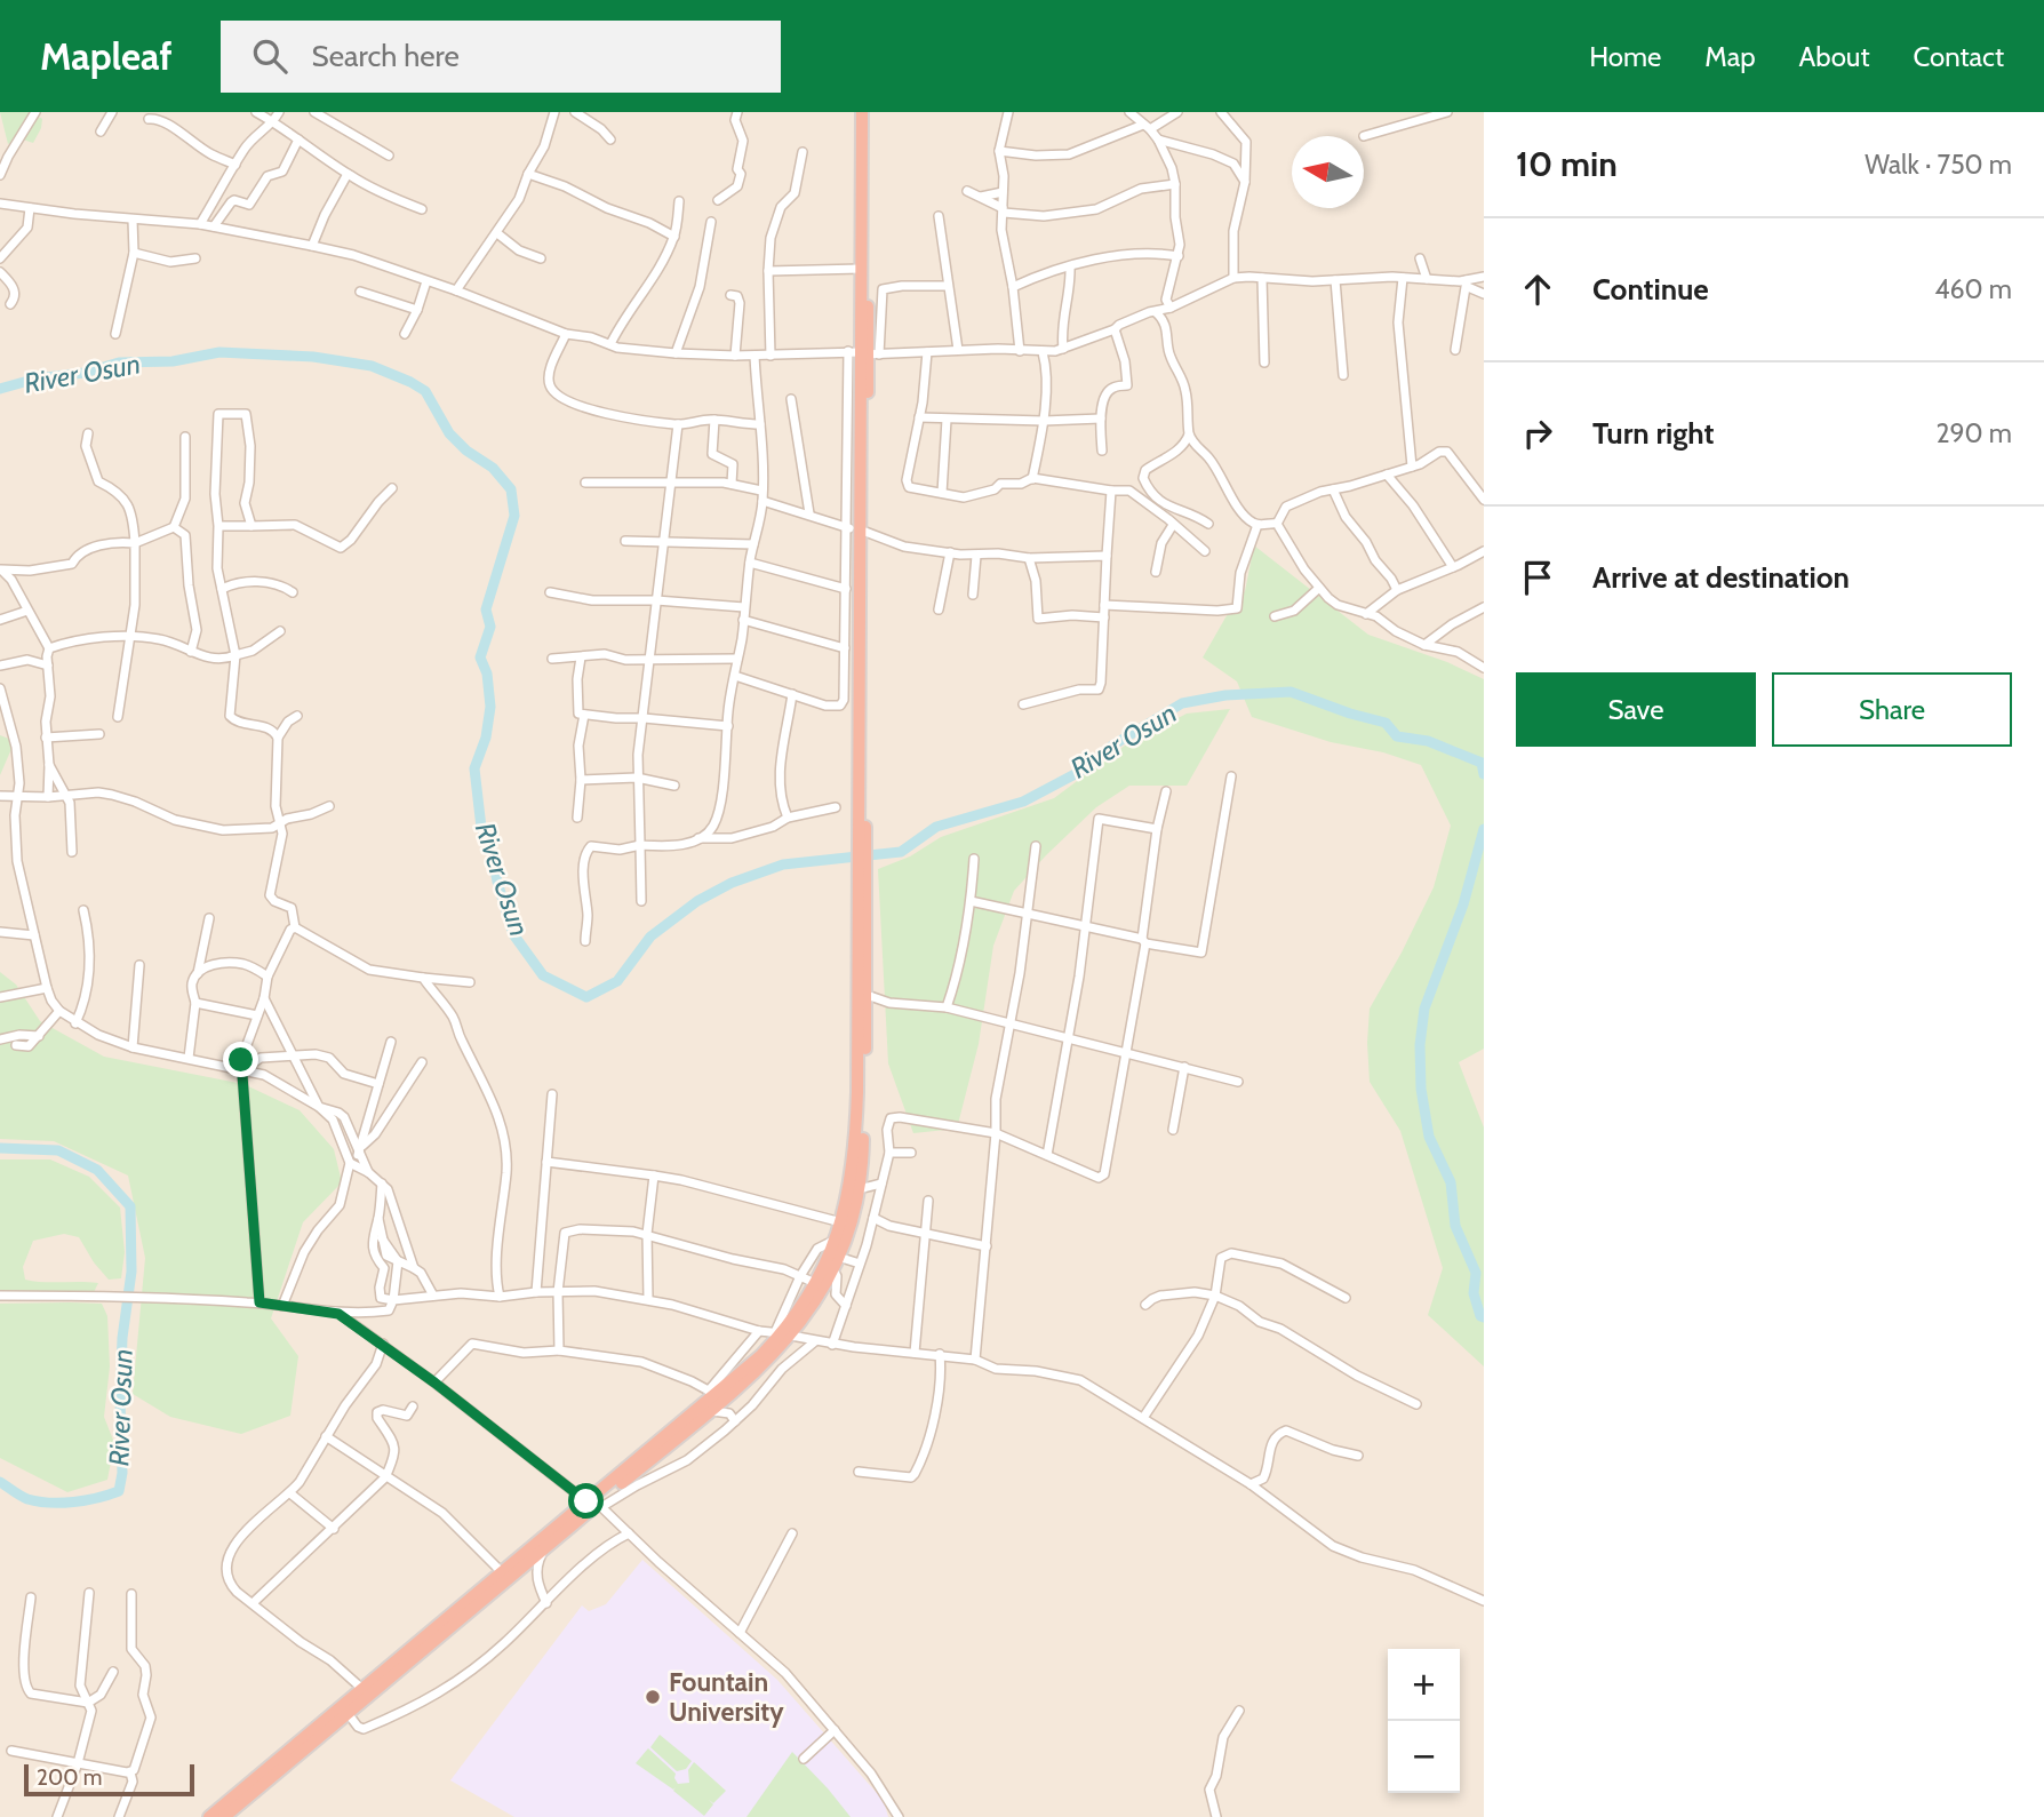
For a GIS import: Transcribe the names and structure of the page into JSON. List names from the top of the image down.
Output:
{
  "water": ["River Osun"],
  "places": ["Fountain University"],
  "scale_bar": "200 m",
  "north": "left",
  "page": {
    "header": "Mapleaf",
    "search": "Search here",
    "nav": [
      "Home",
      "Map",
      "About",
      "Contact"
    ],
    "heading": ["10 min", "Walk · 750 m"],
    "list": [
      ["Continue", "460 m"],
      ["Turn right", "290 m"],
      "Arrive at destination"
    ],
    "buttons": ["Save", "Share"],
    "map_buttons": ["+", "−"],
    "scale": "200 m"
  }
}
